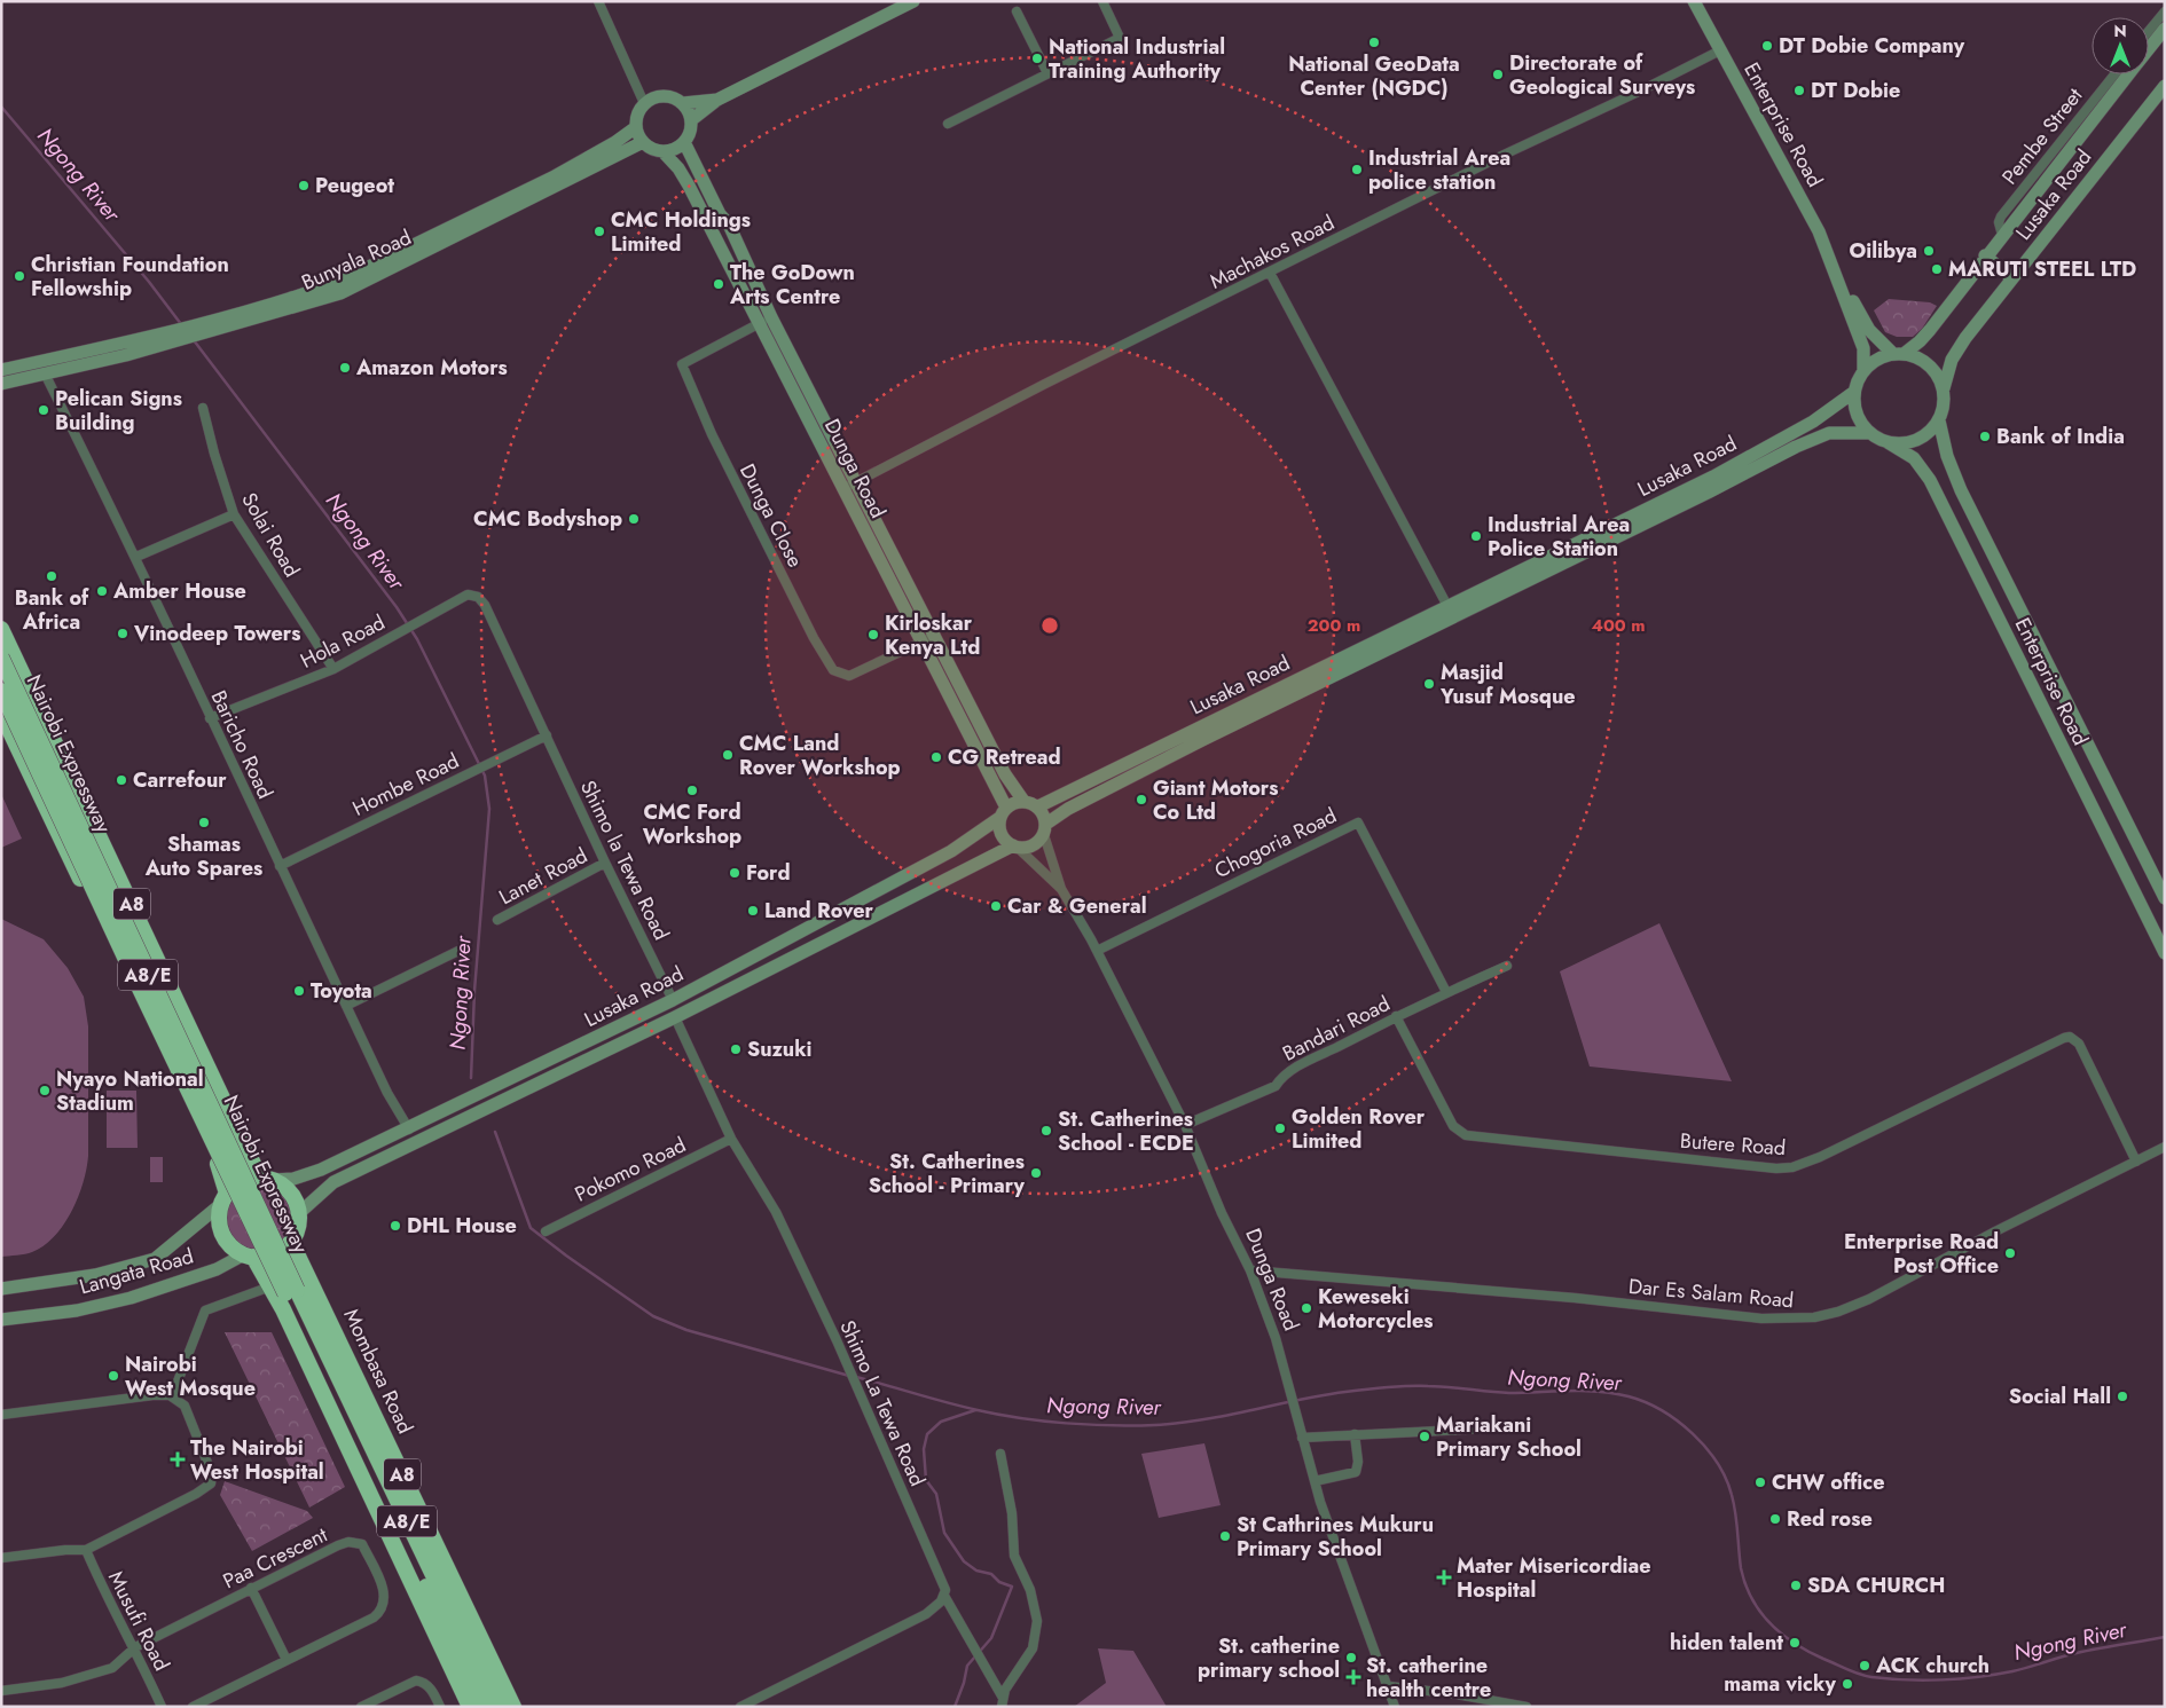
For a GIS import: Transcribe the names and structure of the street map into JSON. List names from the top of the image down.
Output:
{
  "streets": {
    "highway": [
      "Nairobi Expressway",
      "A8",
      "A8/E",
      "Mombasa Road"
    ],
    "main road": [
      "Enterprise Road",
      "Lusaka Road",
      "Bunyala Road",
      "Dunga Road",
      "Langata Road"
    ],
    "street": [
      "Pembe Street",
      "Machakos Road",
      "Dunga Close",
      "Solai Road",
      "Hola Road",
      "Baricho Road",
      "Hombe Road",
      "Chogoria Road",
      "Shimo la Tewa Road",
      "Lanet Road",
      "Bandari Road",
      "Butere Road",
      "Pokomo Road",
      "Dar Es Salam Road",
      "Shimo La Tewa Road",
      "Paa Crescent",
      "Musufi Road"
    ]
  },
  "crossings": [
    ["Enterprise Road", "Lusaka Road"],
    ["Enterprise Road", "Machakos Road"],
    ["Pembe Street", "Lusaka Road"],
    ["Lusaka Road", "Dunga Road"],
    ["Lusaka Road", "Baricho Road"],
    ["Lusaka Road", "Shimo la Tewa Road"],
    ["Lusaka Road", "A8"],
    ["Lusaka Road", "Langata Road"],
    ["Lusaka Road", "Mombasa Road"],
    ["Lusaka Road", "Shimo La Tewa Road"],
    ["Machakos Road", "Dunga Road"],
    ["Bunyala Road", "Dunga Road"],
    ["Bunyala Road", "Baricho Road"],
    ["Dunga Road", "Dunga Close"],
    ["Dunga Road", "Chogoria Road"],
    ["Dunga Road", "Bandari Road"],
    ["Dunga Road", "Dar Es Salam Road"],
    ["Solai Road", "Hola Road"],
    ["Hola Road", "Baricho Road"],
    ["Hola Road", "Shimo la Tewa Road"],
    ["Baricho Road", "Hombe Road"],
    ["Hombe Road", "Shimo la Tewa Road"],
    ["Chogoria Road", "Bandari Road"],
    ["Shimo la Tewa Road", "Lanet Road"],
    ["A8", "Langata Road"],
    ["A8", "Mombasa Road"],
    ["Bandari Road", "Butere Road"],
    ["Butere Road", "Dar Es Salam Road"],
    ["Pokomo Road", "Shimo La Tewa Road"],
    ["Langata Road", "Mombasa Road"],
    ["Paa Crescent", "Musufi Road"]
  ],
  "water": ["Ngong River"],
  "places": {
    "other": [
      "National GeoData Center (NGDC)",
      "DT Dobie Company",
      "National Industrial Training Authority",
      "Directorate of Geological Surveys",
      "DT Dobie",
      "Industrial Area police station",
      "Peugeot",
      "CMC Holdings Limited",
      "Oilibya",
      "MARUTI STEEL LTD",
      "Christian Foundation Fellowship",
      "The GoDown Arts Centre",
      "Amazon Motors",
      "Pelican Signs Building",
      "Bank of India",
      "CMC Bodyshop",
      "Industrial Area Police Station",
      "Bank of Africa",
      "Amber House",
      "Vinodeep Towers",
      "Kirloskar Kenya Ltd",
      "Masjid Yusuf Mosque",
      "CMC Land Rover Workshop",
      "CG Retread",
      "Carrefour",
      "CMC Ford Workshop",
      "Giant Motors Co Ltd",
      "Shamas Auto Spares",
      "Ford",
      "Car & General",
      "Land Rover",
      "Toyota",
      "Suzuki",
      "Nyayo National Stadium",
      "Golden Rover Limited",
      "St. Catherines School - ECDE",
      "St. Catherines School - Primary",
      "DHL House",
      "Enterprise Road Post Office",
      "Keweseki Motorcycles",
      "Nairobi West Mosque",
      "Social Hall",
      "Mariakani Primary School",
      "CHW office",
      "Red rose",
      "St Cathrines Mukuru Primary School",
      "SDA CHURCH",
      "hiden talent",
      "St. catherine primary school",
      "ACK church",
      "mama vicky"
    ],
    "health": ["The Nairobi West Hospital", "Mater Misericordiae Hospital", "St. catherine health centre"]
  },
  "north": "top",
  "rings": ["200 m", "400 m"]
}
